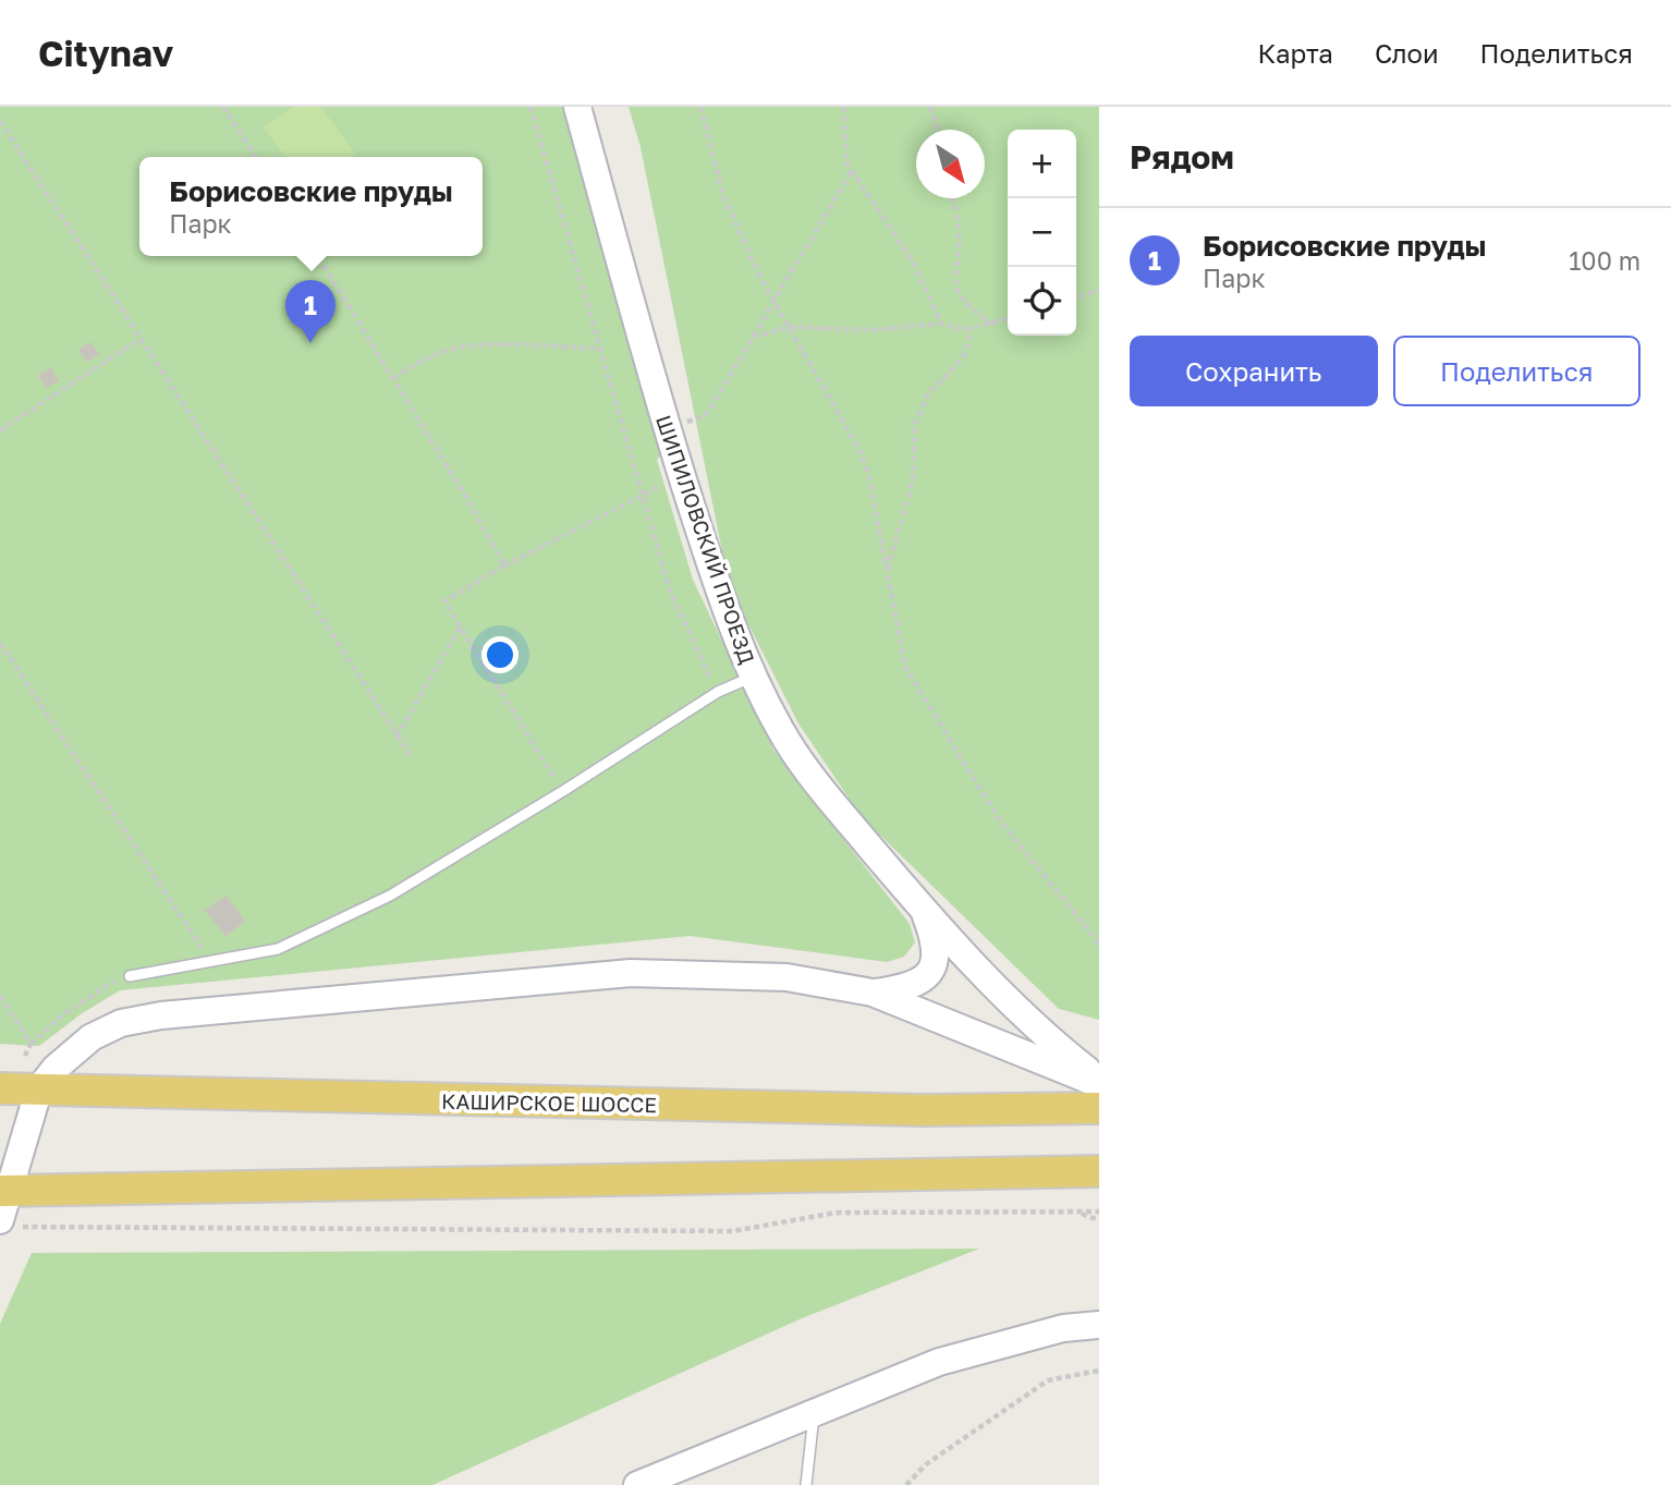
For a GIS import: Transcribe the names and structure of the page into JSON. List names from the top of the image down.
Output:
{
  "streets": {
    "main road": ["ШИПИЛОВСКИЙ ПРОЕЗД", "КАШИРСКОЕ ШОССЕ"]
  },
  "north": "bottom right",
  "page": {
    "header": "Citynav",
    "nav": ["Карта", "Слои", "Поделиться"],
    "heading": "Рядом",
    "map_buttons": ["+", "−"],
    "popup": ["Борисовские пруды", "Парк"],
    "list": [
      {
        "mark": "1",
        "name": "Борисовские пруды",
        "note": "Парк",
        "value": "100 m"
      }
    ],
    "pins": "1",
    "buttons": ["Сохранить", "Поделиться"]
  }
}
